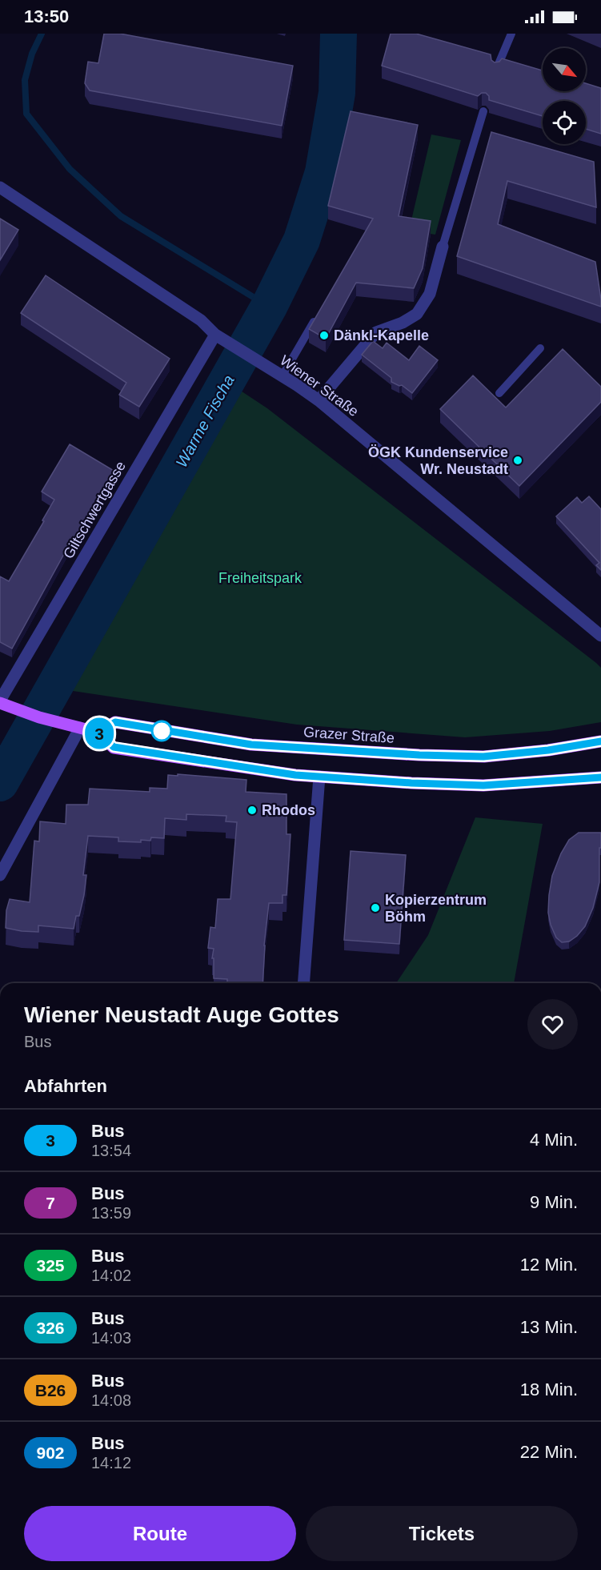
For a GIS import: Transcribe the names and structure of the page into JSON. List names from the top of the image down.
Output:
{
  "streets": {
    "main road": ["Grazer Straße"],
    "street": ["Wiener Straße", "Giltschwertgasse"]
  },
  "crossings": [
    ["Wiener Straße", "Giltschwertgasse"]
  ],
  "water": ["Warme Fischa"],
  "parks": ["Freiheitspark"],
  "places": [
    "Dänkl-Kapelle",
    "ÖGK Kundenservice Wr. Neustadt",
    "Rhodos",
    "Kopierzentrum Böhm"
  ],
  "lines": ["bus line 3"],
  "north": "bottom right",
  "page": {
    "status": "13:50",
    "on_map": "3",
    "heading": [
      ["Wiener Neustadt Auge Gottes", "Bus"],
      "Abfahrten"
    ],
    "list": [
      {
        "mark": "3",
        "name": "Bus",
        "note": "13:54",
        "value": "4 Min."
      },
      {
        "mark": "7",
        "name": "Bus",
        "note": "13:59",
        "value": "9 Min."
      },
      {
        "mark": "325",
        "name": "Bus",
        "note": "14:02",
        "value": "12 Min."
      },
      {
        "mark": "326",
        "name": "Bus",
        "note": "14:03",
        "value": "13 Min."
      },
      {
        "mark": "B26",
        "name": "Bus",
        "note": "14:08",
        "value": "18 Min."
      },
      {
        "mark": "902",
        "name": "Bus",
        "note": "14:12",
        "value": "22 Min."
      }
    ],
    "buttons": ["Route", "Tickets"]
  }
}
